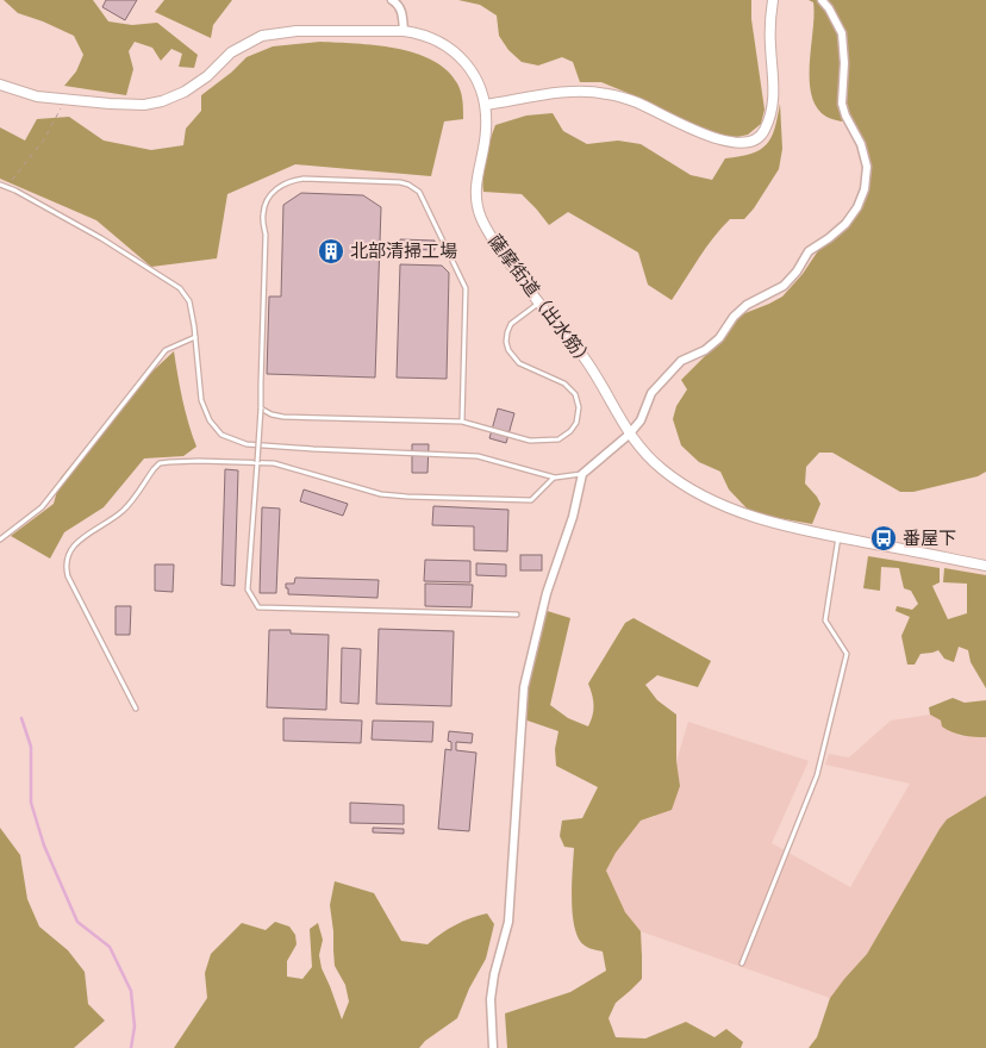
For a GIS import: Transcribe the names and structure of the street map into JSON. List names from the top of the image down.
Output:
{
  "streets": {
    "street": ["薩摩街道（出水筋）"]
  },
  "places": {
    "building": ["北部清掃工場"],
    "bus stop": ["番屋下"]
  }
}
